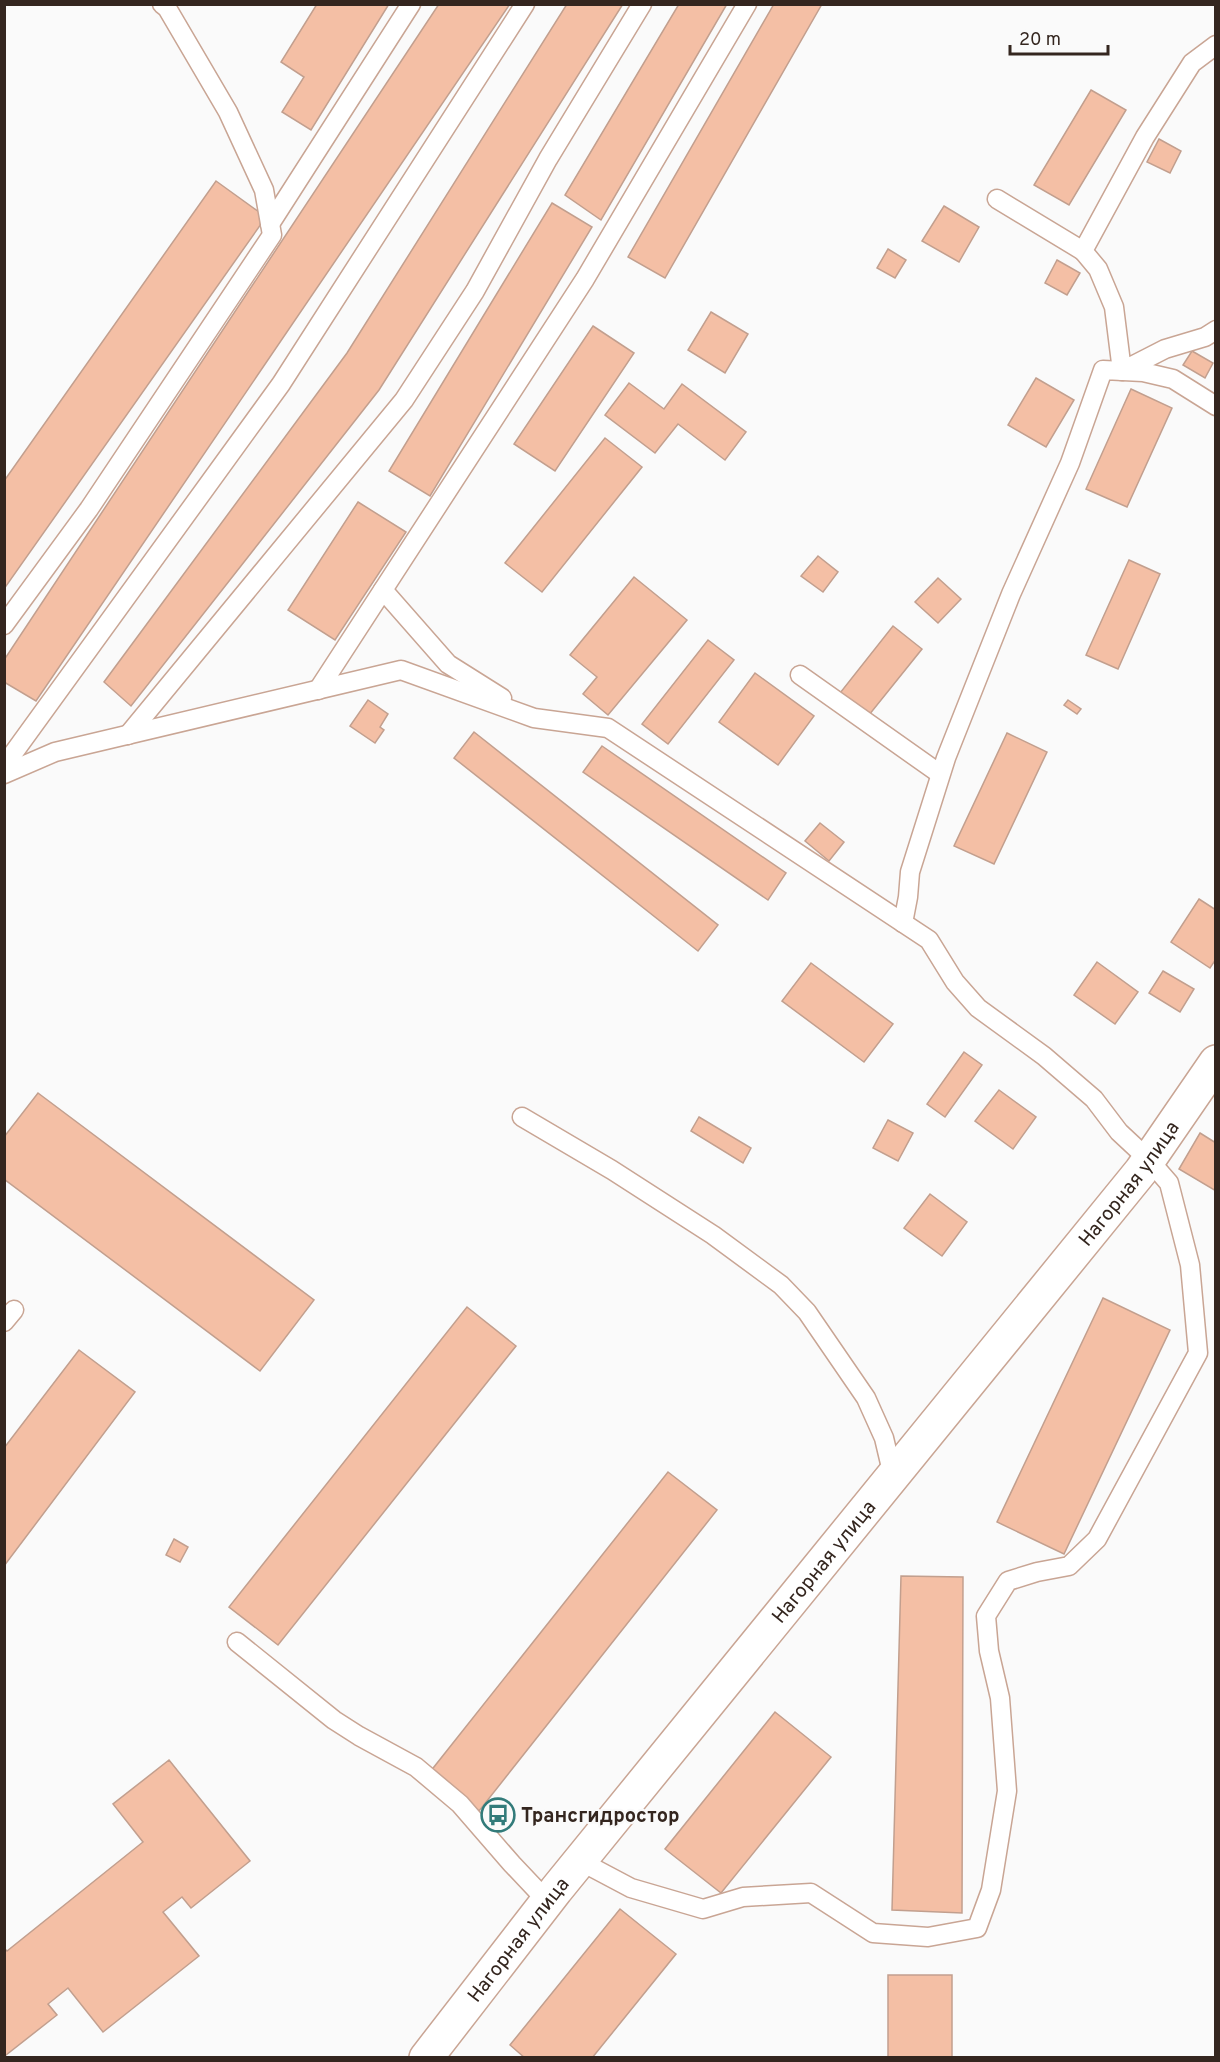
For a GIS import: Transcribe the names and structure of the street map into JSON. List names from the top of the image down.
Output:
{
  "streets": {
    "street": ["Нагорная улица"]
  },
  "places": {
    "bus stop": ["Трансгидростор"]
  },
  "scale_bar": "20 m"
}
